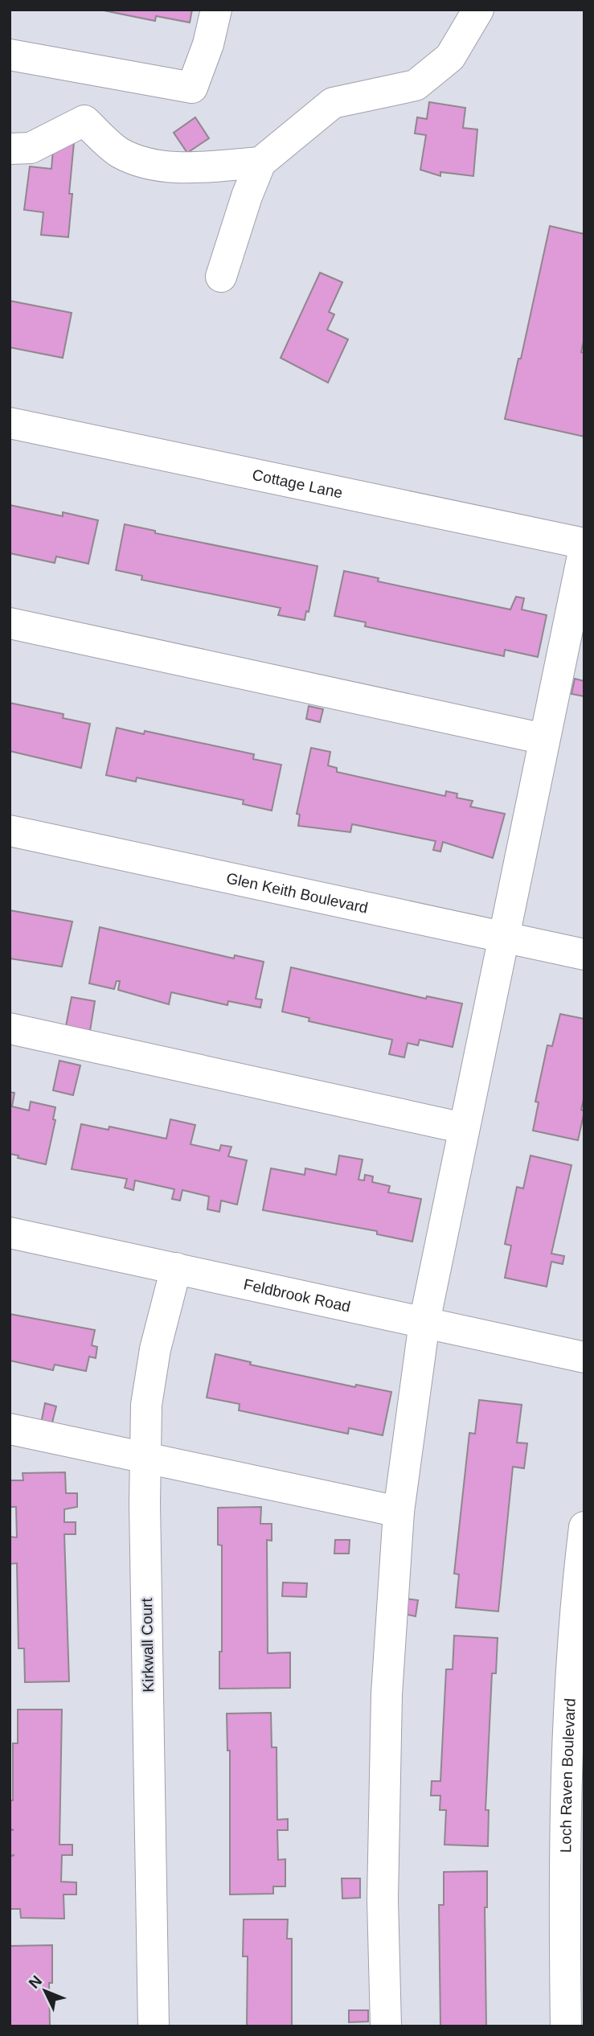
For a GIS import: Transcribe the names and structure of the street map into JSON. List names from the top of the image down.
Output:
{
  "streets": {
    "street": [
      "Cottage Lane",
      "Glen Keith Boulevard",
      "Feldbrook Road",
      "Kirkwall Court",
      "Loch Raven Boulevard"
    ]
  },
  "crossings": [
    ["Feldbrook Road", "Kirkwall Court"]
  ],
  "north": "top left"
}
